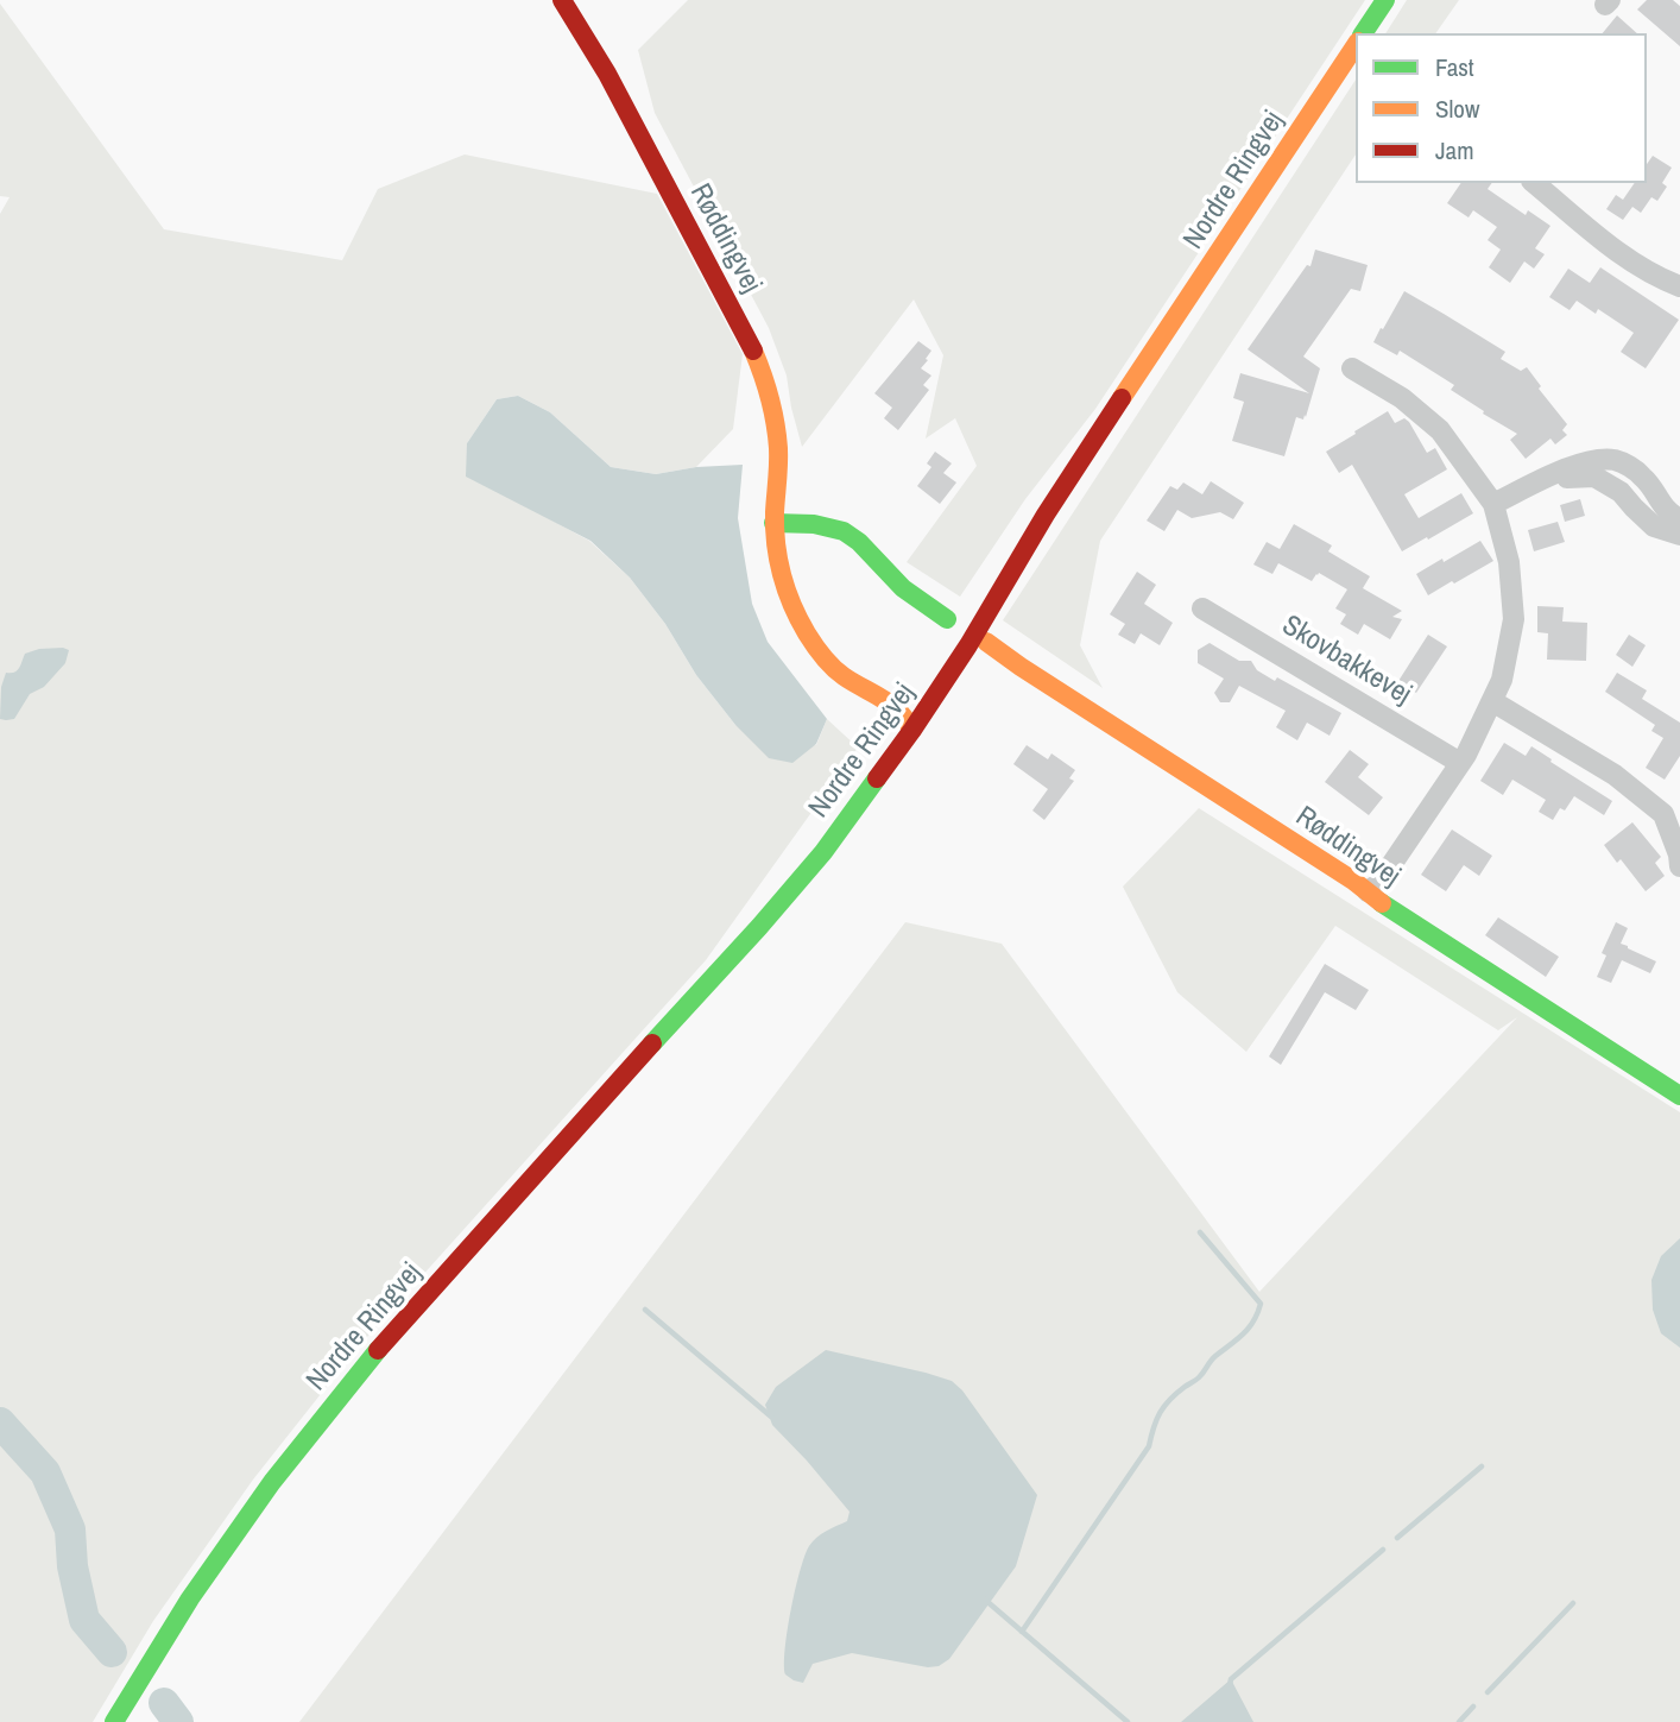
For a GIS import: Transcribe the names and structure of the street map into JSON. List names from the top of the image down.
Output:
{
  "streets": {
    "main road": ["Nordre Ringvej", "Røddingvej"],
    "street": ["Skovbakkevej"]
  },
  "crossings": [
    ["Nordre Ringvej", "Røddingvej"]
  ],
  "legend": ["Fast", "Slow", "Jam"]
}
